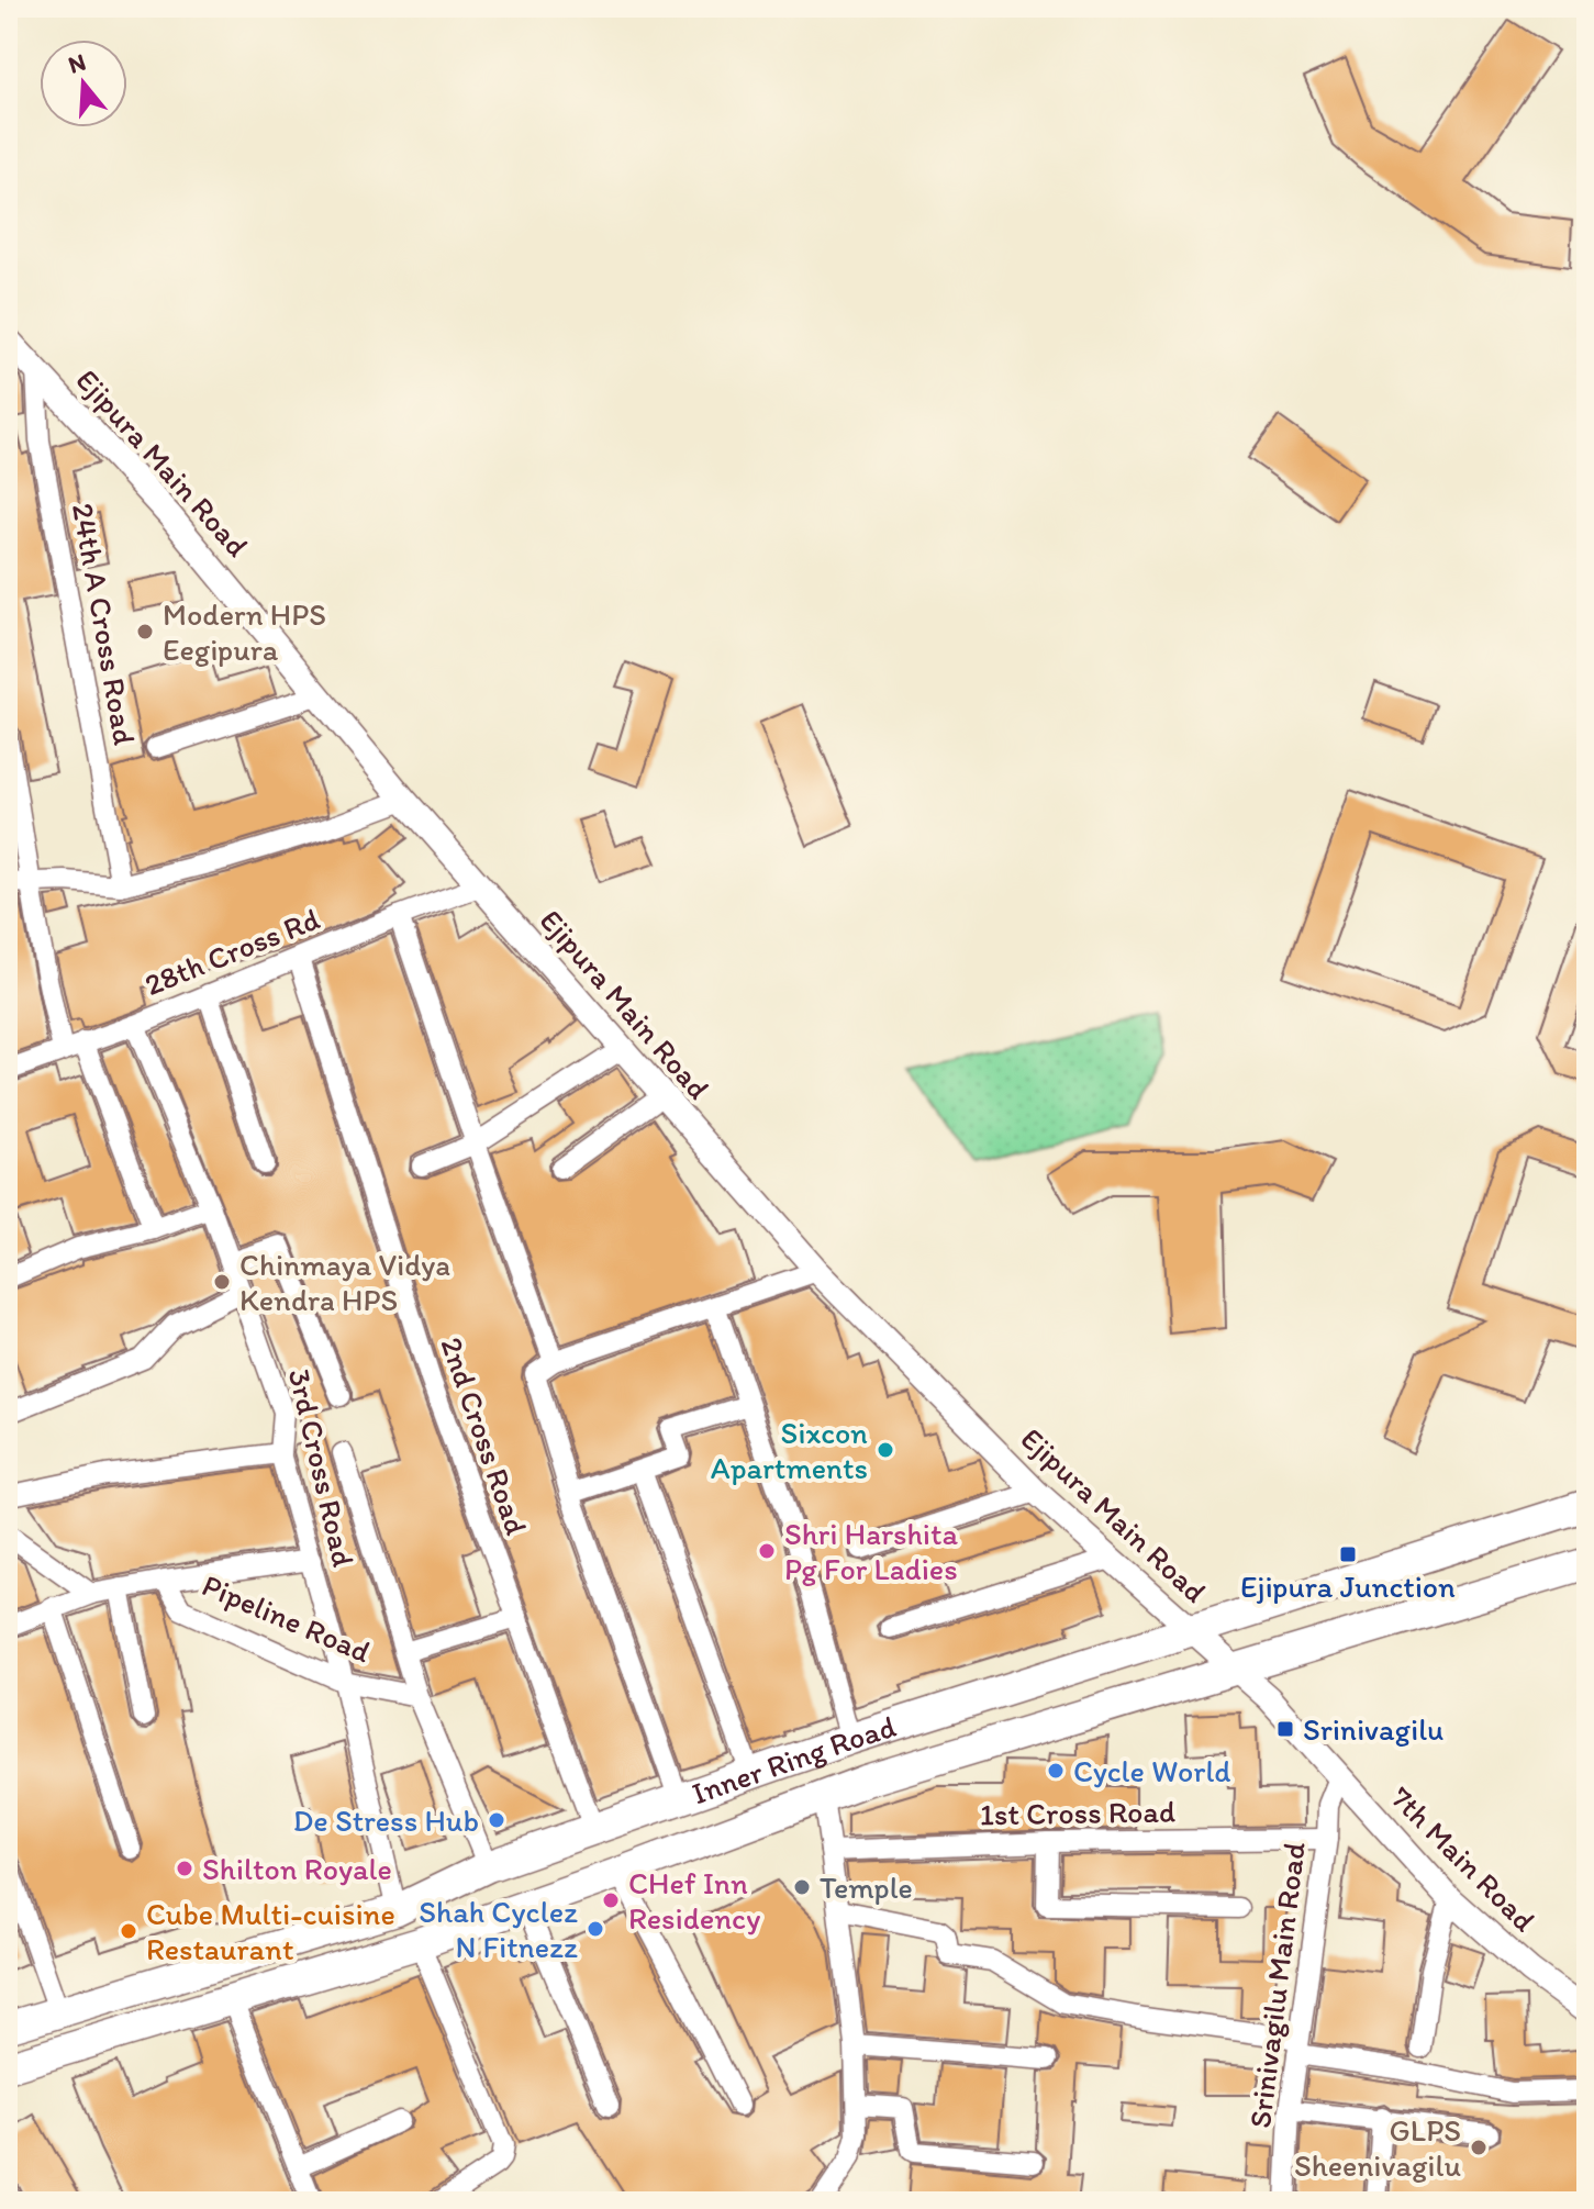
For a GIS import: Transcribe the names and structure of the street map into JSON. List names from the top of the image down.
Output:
{
  "streets": {
    "main road": ["Inner Ring Road"],
    "street": [
      "Ejipura Main Road",
      "24th A Cross Road",
      "28th Cross Rd",
      "2nd Cross Road",
      "3rd Cross Road",
      "Pipeline Road",
      "1st Cross Road",
      "7th Main Road",
      "Srinivagilu Main Road"
    ]
  },
  "crossings": [
    ["Ejipura Main Road", "24th A Cross Road"],
    ["Ejipura Main Road", "28th Cross Rd"],
    ["Ejipura Main Road", "Inner Ring Road"],
    ["Ejipura Main Road", "7th Main Road"],
    ["Ejipura Main Road", "Srinivagilu Main Road"],
    ["28th Cross Rd", "2nd Cross Road"],
    ["28th Cross Rd", "3rd Cross Road"],
    ["2nd Cross Road", "Inner Ring Road"],
    ["3rd Cross Road", "Pipeline Road"],
    ["3rd Cross Road", "Inner Ring Road"],
    ["1st Cross Road", "Srinivagilu Main Road"],
    ["7th Main Road", "Srinivagilu Main Road"]
  ],
  "places": {
    "other": [
      "Modern HPS Eegipura",
      "Chinmaya Vidya Kendra HPS",
      "Sixcon Apartments",
      "Shri Harshita Pg For Ladies",
      "Cycle World",
      "De Stress Hub",
      "Shilton Royale",
      "Temple",
      "CHef Inn Residency",
      "Shah Cyclez N Fitnezz",
      "Cube Multi-cuisine Restaurant",
      "GLPS Sheenivagilu"
    ],
    "transit": ["Ejipura Junction", "Srinivagilu"]
  },
  "north": "top"
}
